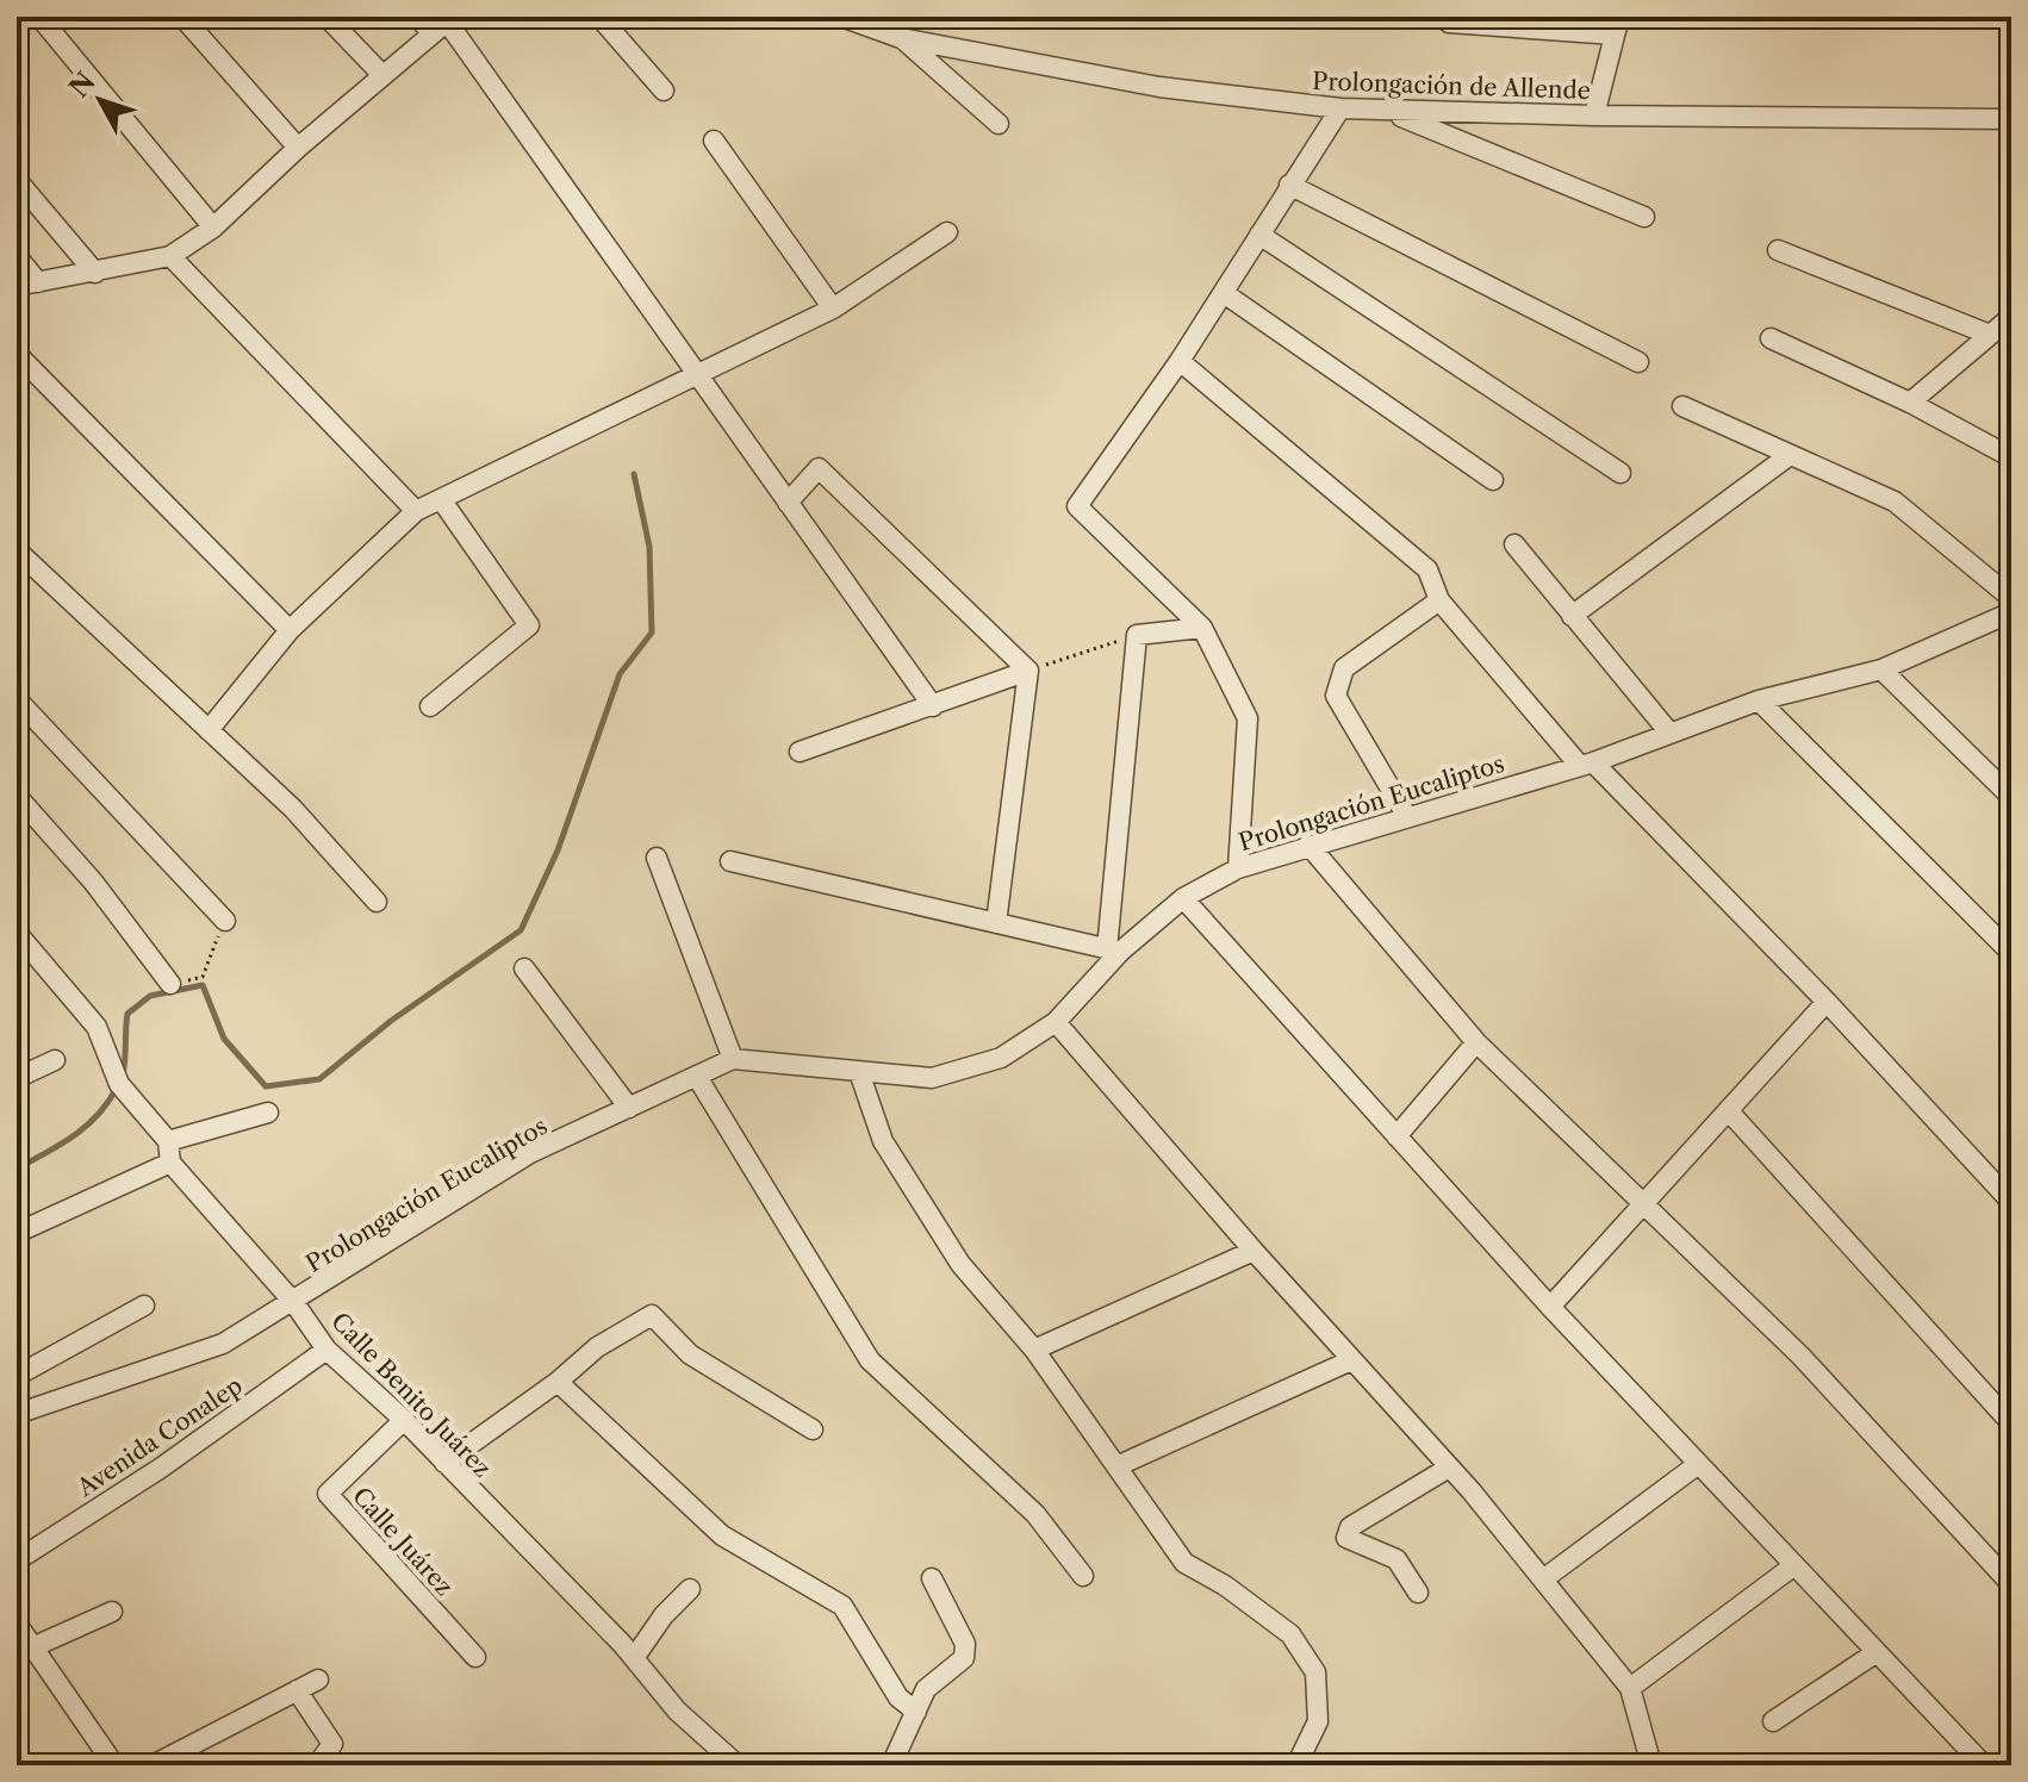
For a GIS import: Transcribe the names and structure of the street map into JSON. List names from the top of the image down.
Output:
{
  "streets": {
    "street": [
      "Prolongación de Allende",
      "Prolongación Eucaliptos",
      "Calle Benito Juárez",
      "Avenida Conalep",
      "Calle Juárez"
    ]
  },
  "crossings": [
    ["Prolongación Eucaliptos", "Calle Benito Juárez"],
    ["Calle Benito Juárez", "Avenida Conalep"],
    ["Calle Benito Juárez", "Calle Juárez"]
  ],
  "north": "top left"
}
